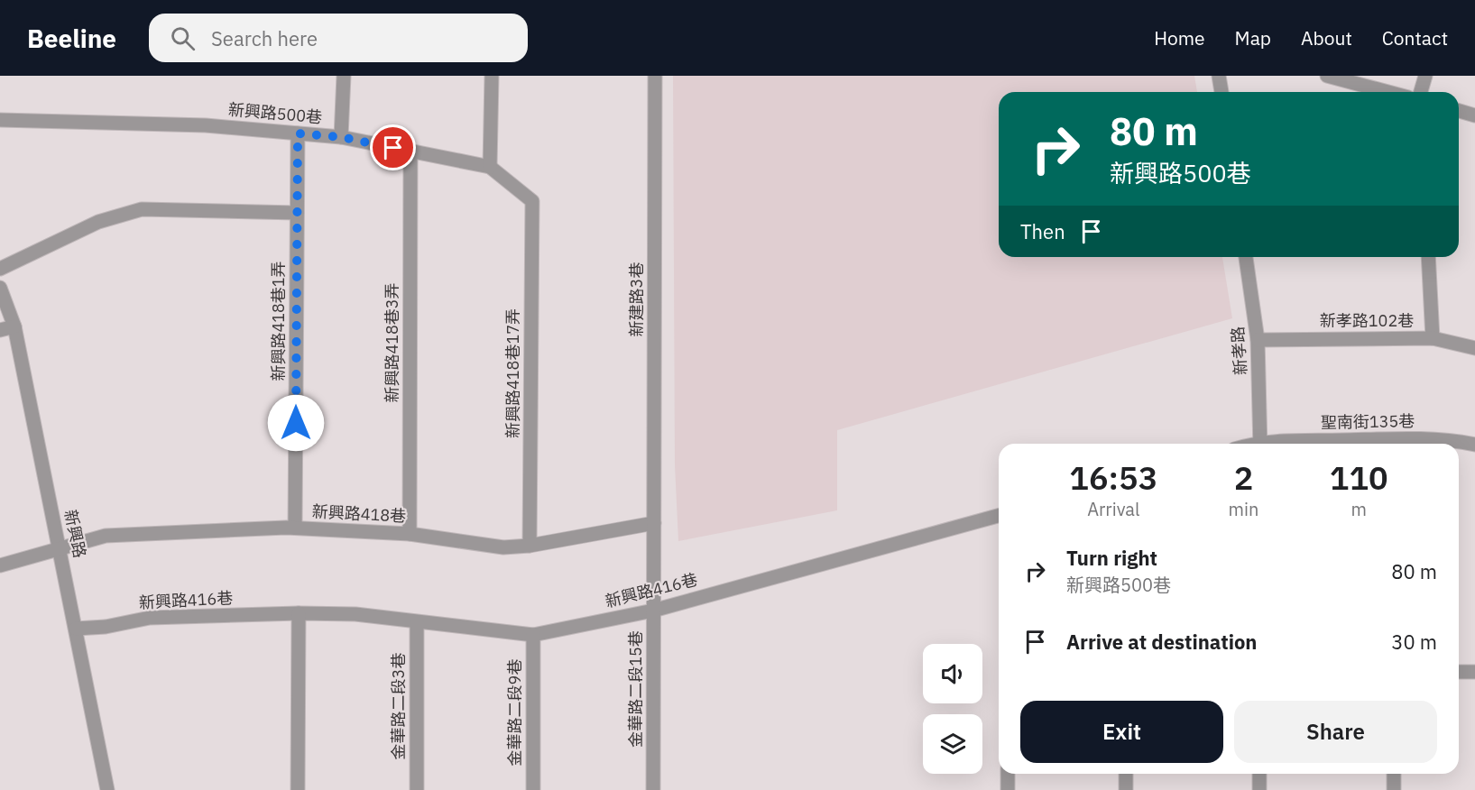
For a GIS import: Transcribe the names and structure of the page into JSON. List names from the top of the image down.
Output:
{
  "streets": {
    "street": [
      "新興路500巷",
      "新建路3巷",
      "新興路418巷1弄",
      "新孝路102巷",
      "新興路418巷3弄",
      "新孝路",
      "新興路418巷17弄",
      "聖南街135巷",
      "新興路418巷",
      "新興路",
      "新興路416巷",
      "金華路二段15巷",
      "金華路二段3巷",
      "金華路二段9巷"
    ]
  },
  "crossings": [
    ["新興路500巷", "新興路418巷1弄"],
    ["新興路500巷", "新興路418巷3弄"],
    ["新興路500巷", "新興路418巷17弄"],
    ["新建路3巷", "新興路418巷"],
    ["新建路3巷", "金華路二段15巷"],
    ["新興路418巷1弄", "新興路418巷"],
    ["新孝路102巷", "新孝路"],
    ["新興路418巷3弄", "新興路418巷"],
    ["新興路418巷17弄", "新興路418巷"],
    ["新興路418巷", "新興路"],
    ["新興路418巷", "金華路二段15巷"],
    ["新興路", "新興路416巷"],
    ["新興路416巷", "金華路二段15巷"],
    ["新興路416巷", "金華路二段3巷"],
    ["新興路416巷", "金華路二段9巷"]
  ],
  "page": {
    "header": "Beeline",
    "search": "Search here",
    "nav": [
      "Home",
      "Map",
      "About",
      "Contact"
    ],
    "turn": ["80 m", "新興路500巷"],
    "then": "Then",
    "eta": [
      "16:53",
      "Arrival",
      "2",
      "min",
      "110",
      "m"
    ],
    "list": [
      {
        "name": "Turn right",
        "note": "新興路500巷",
        "value": "80 m"
      },
      {
        "name": "Arrive at destination",
        "value": "30 m"
      }
    ],
    "buttons": ["Exit", "Share"]
  }
}
